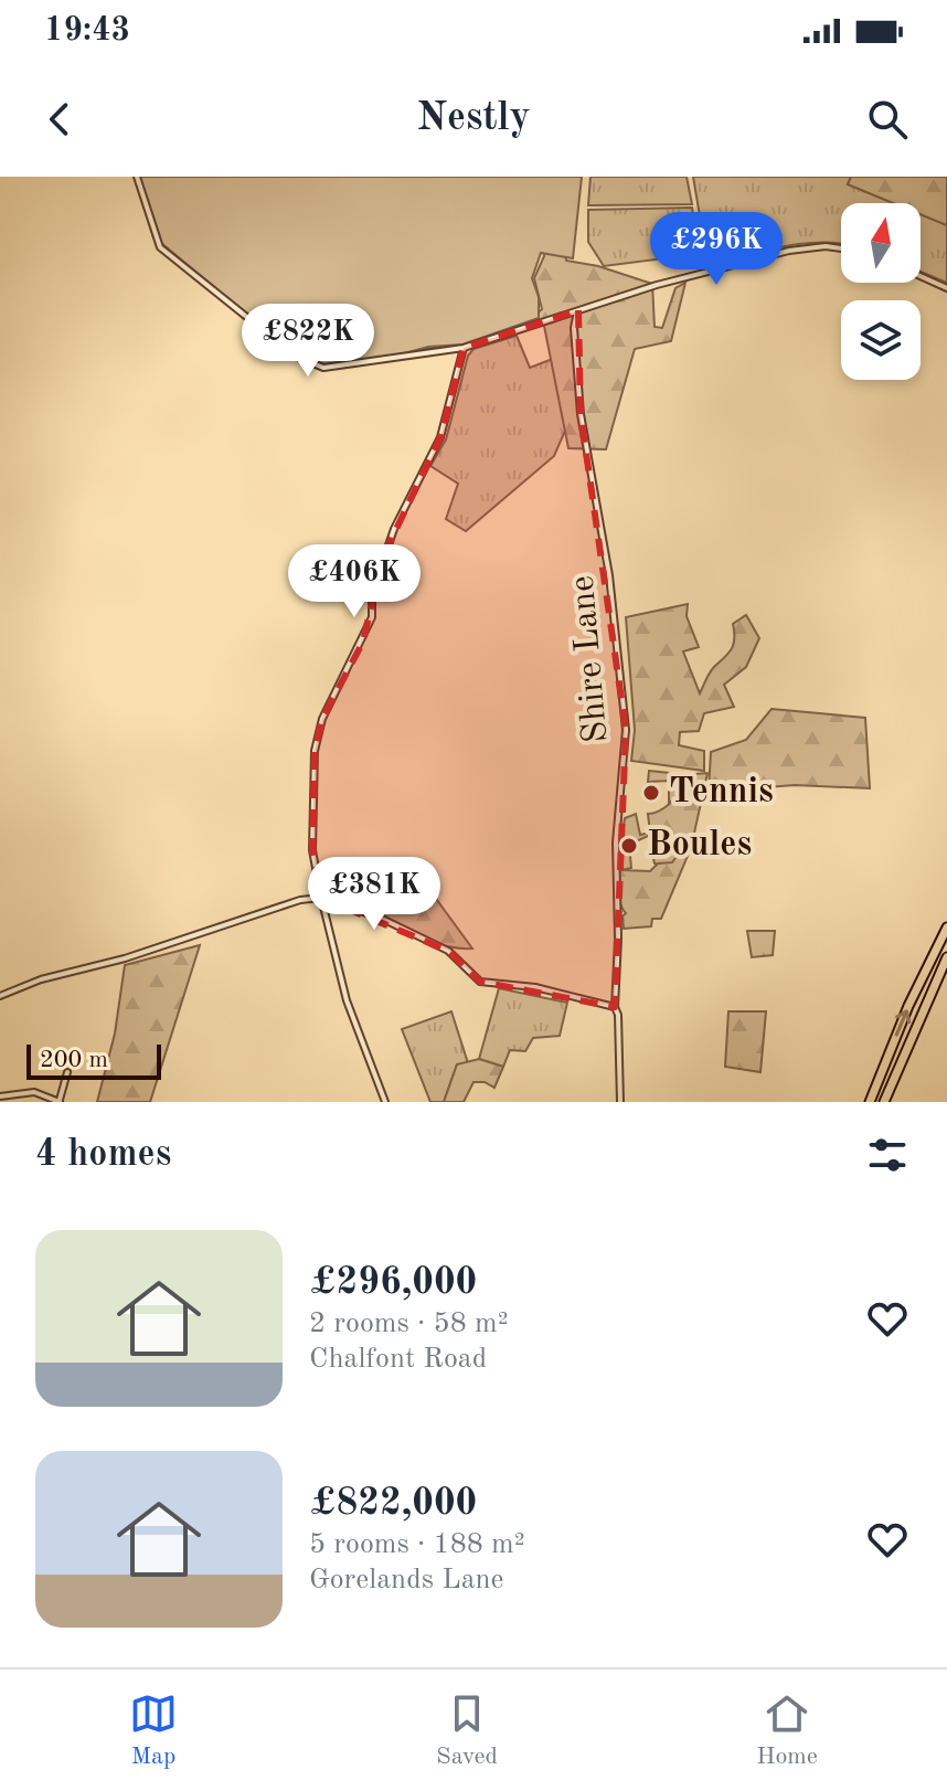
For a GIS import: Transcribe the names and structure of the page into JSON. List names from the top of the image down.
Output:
{
  "streets": {
    "street": ["Shire Lane"]
  },
  "places": ["Tennis", "Boules"],
  "scale_bar": "200 m",
  "north": "top",
  "page": {
    "status": "19:43",
    "header": "Nestly",
    "price": [
      "£296K",
      "£822K",
      "£406K",
      "£381K"
    ],
    "scale": "200 m",
    "heading": "4 homes",
    "list": [
      {
        "name": "£296,000",
        "note": "2 rooms · 58 m² · Chalfont Road"
      },
      {
        "name": "£822,000",
        "note": "5 rooms · 188 m² · Gorelands Lane"
      }
    ],
    "tabs": ["Map", "Saved", "Home"]
  }
}
